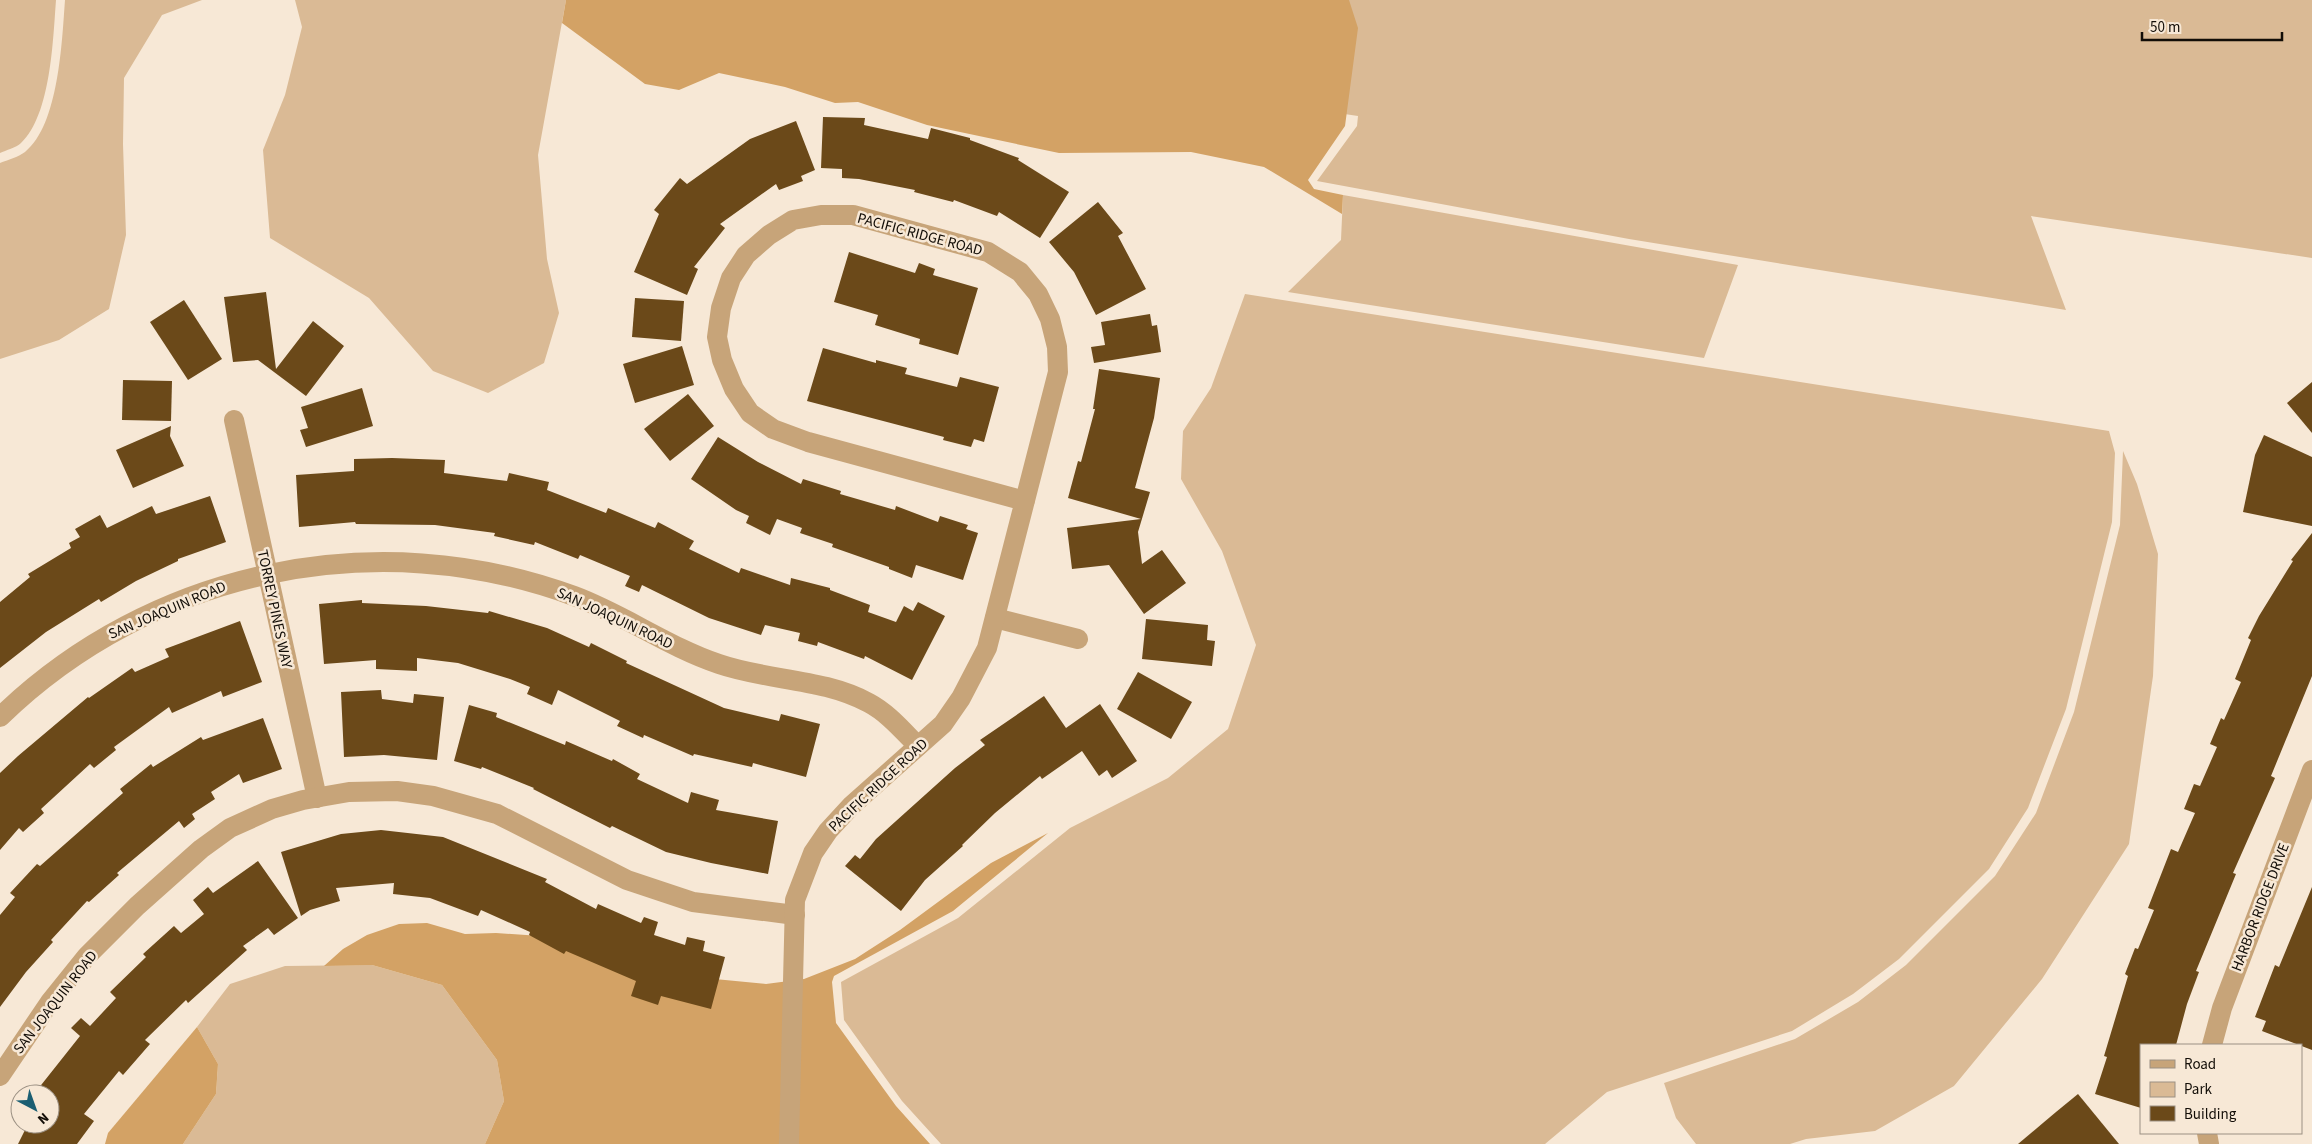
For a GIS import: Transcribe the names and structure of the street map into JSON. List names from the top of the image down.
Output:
{
  "streets": {
    "street": [
      "PACIFIC RIDGE ROAD",
      "TORREY PINES WAY",
      "SAN JOAQUIN ROAD",
      "HARBOR RIDGE DRIVE"
    ]
  },
  "crossings": [
    ["PACIFIC RIDGE ROAD", "SAN JOAQUIN ROAD"],
    ["TORREY PINES WAY", "SAN JOAQUIN ROAD"]
  ],
  "legend": ["Road", "Park", "Building"],
  "scale_bar": "50 m",
  "north": "bottom right"
}
